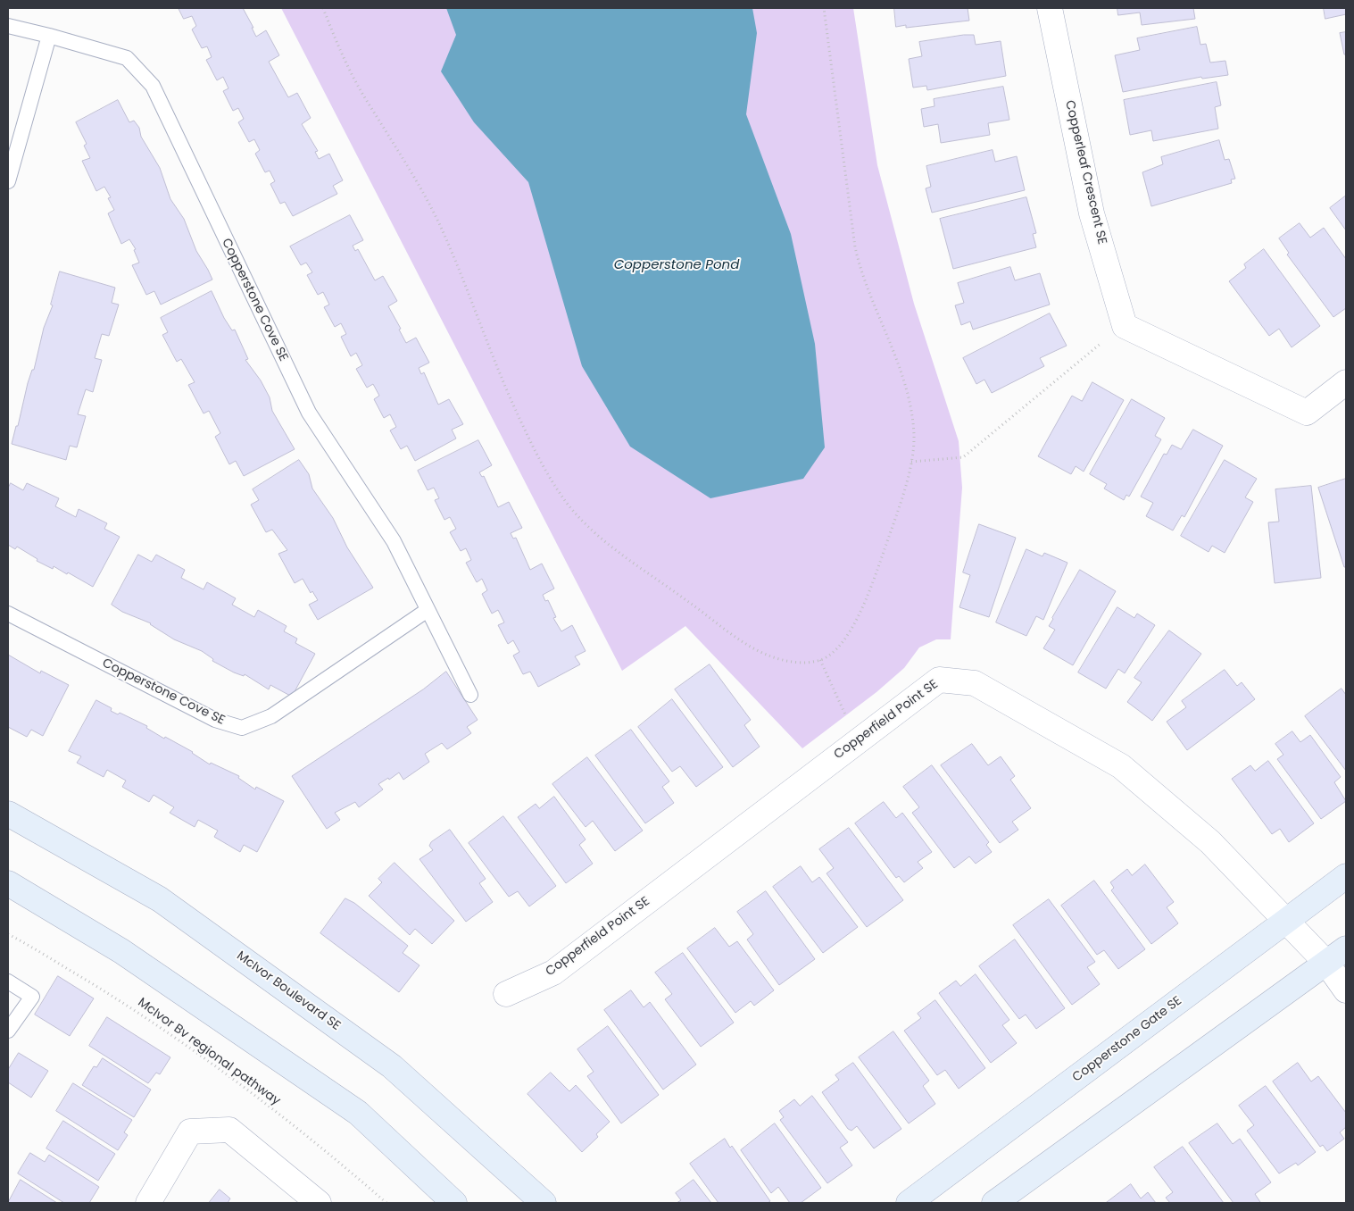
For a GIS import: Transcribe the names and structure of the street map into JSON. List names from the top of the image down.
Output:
{
  "streets": {
    "main road": ["McIvor Boulevard SE", "Copperstone Gate SE"],
    "street": ["Copperleaf Crescent SE", "Copperfield Point SE"],
    "lane": ["Copperstone Cove SE"],
    "path": ["McIvor Bv regional pathway"]
  },
  "crossings": [
    ["Copperfield Point SE", "Copperstone Gate SE"]
  ],
  "water": ["Copperstone Pond"]
}
